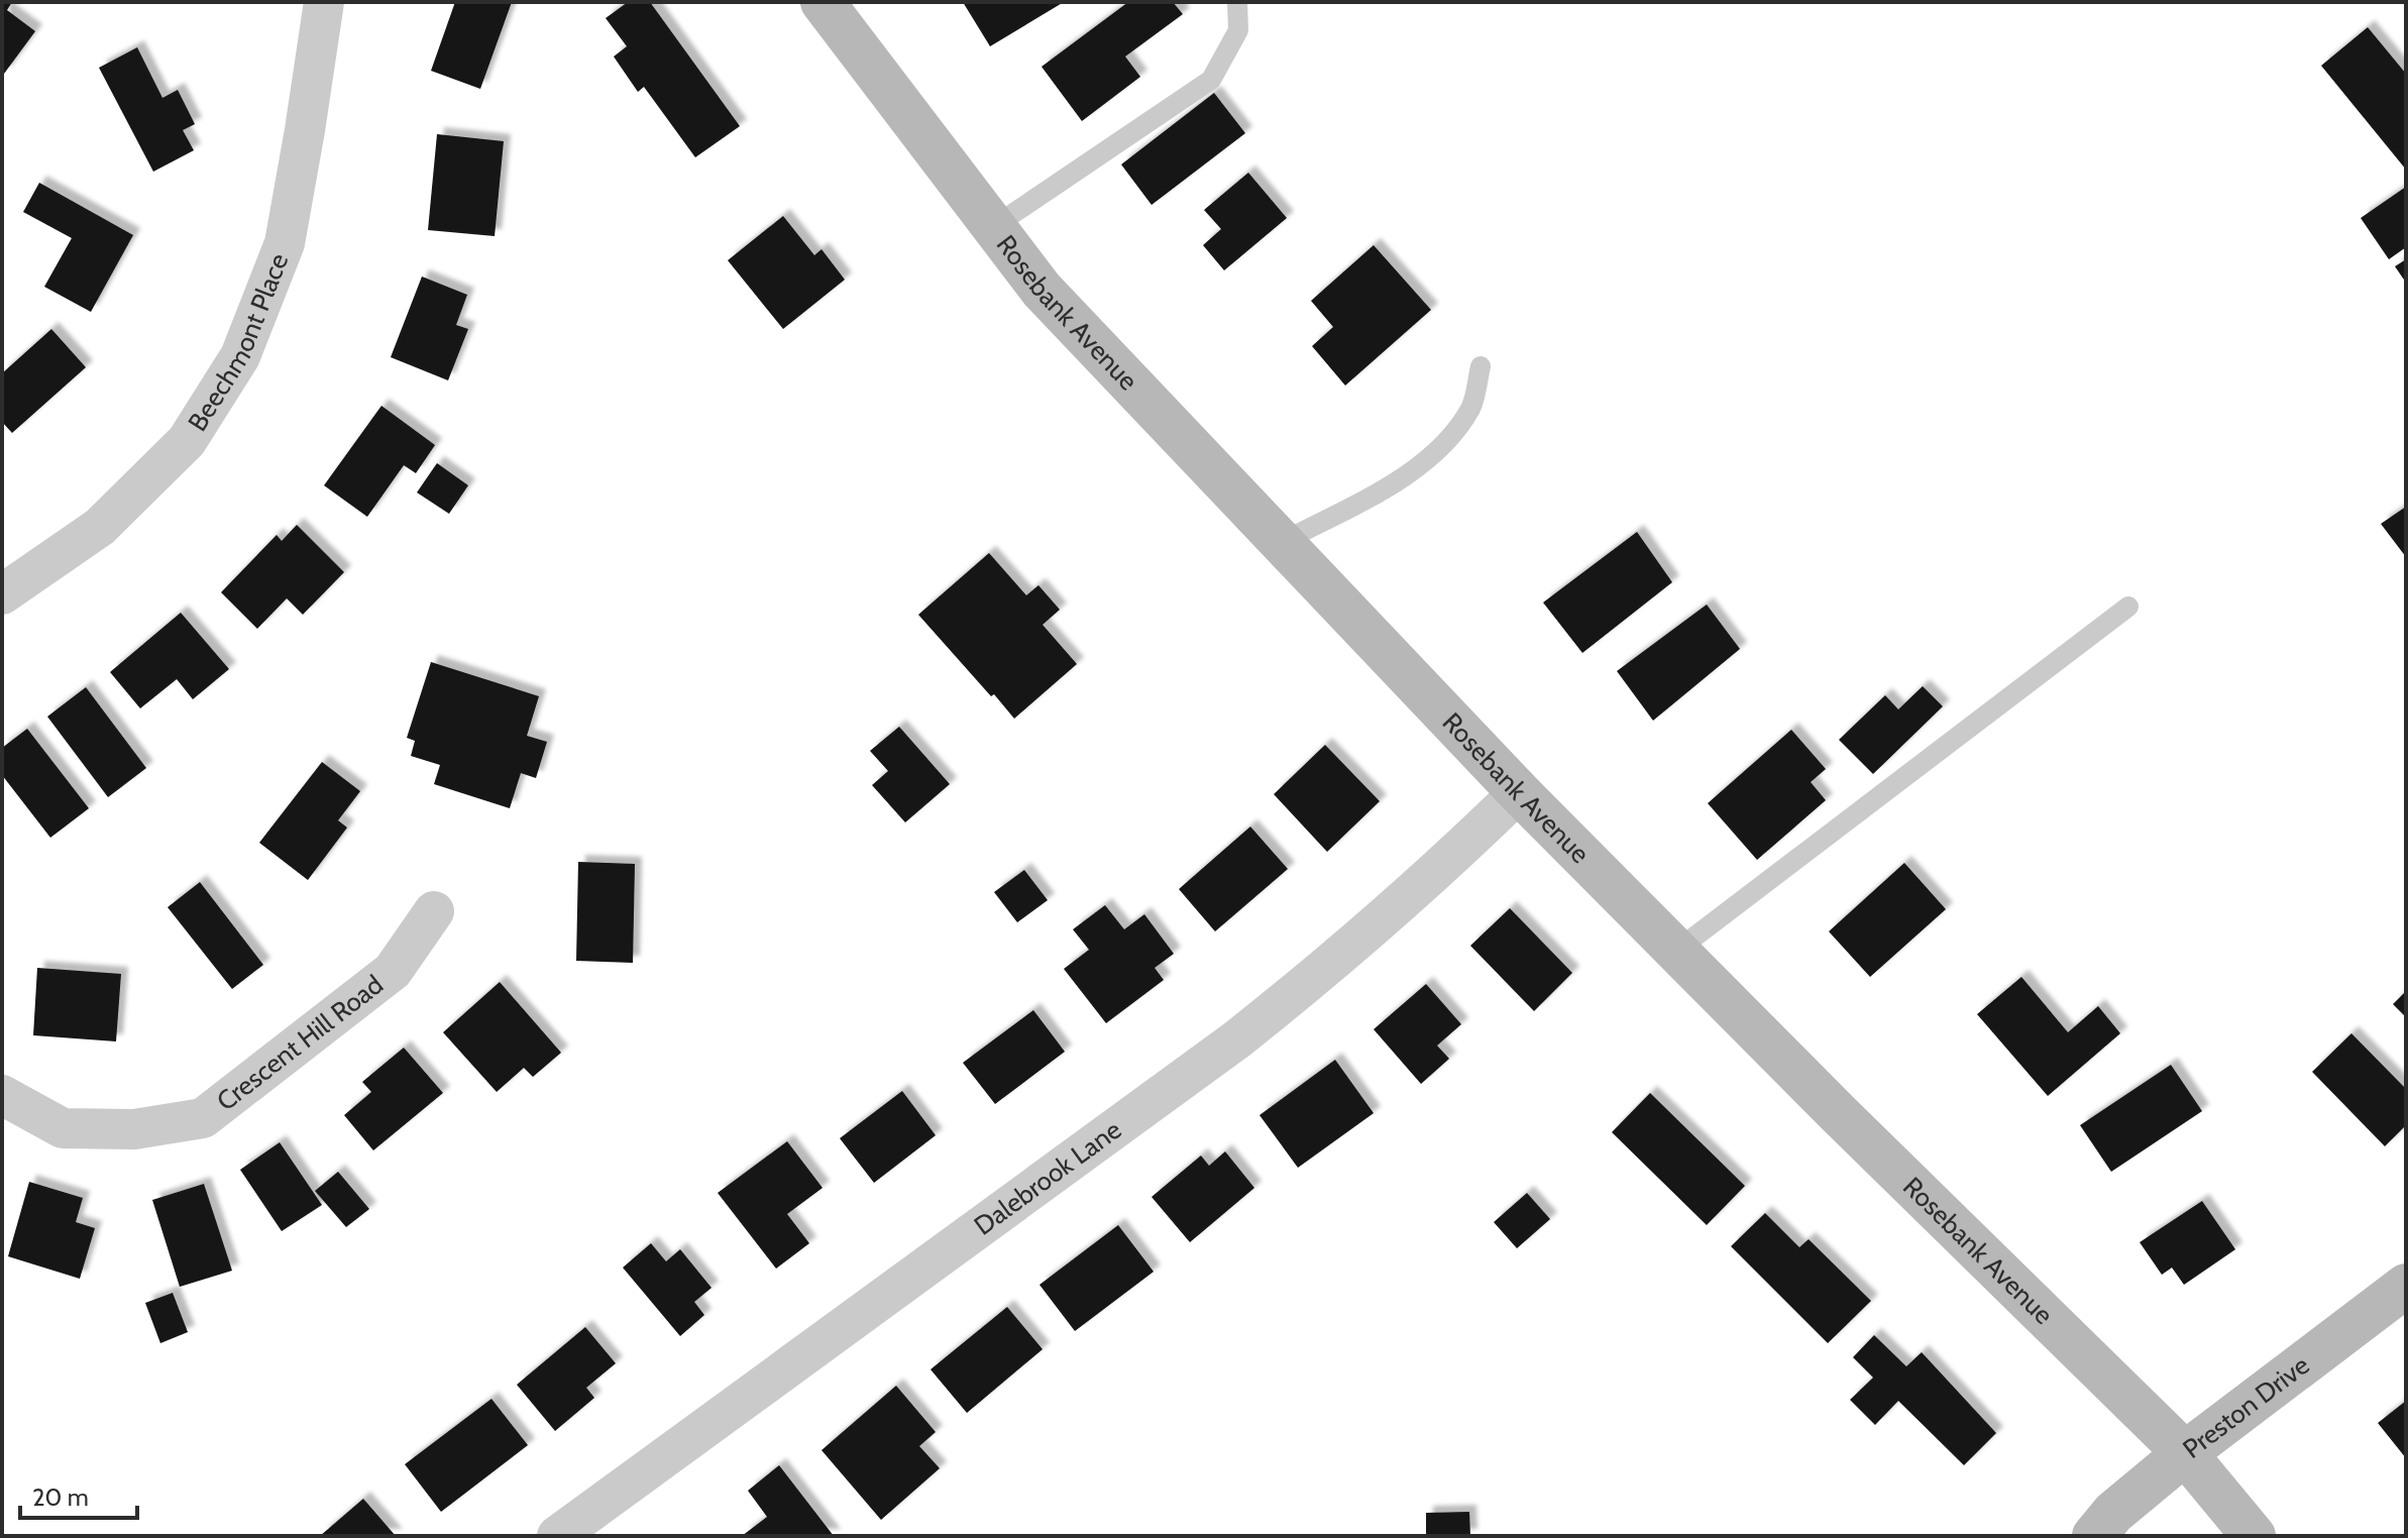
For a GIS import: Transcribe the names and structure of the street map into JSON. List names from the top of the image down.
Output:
{
  "streets": {
    "street": [
      "Rosebank Avenue",
      "Beechmont Place",
      "Crescent Hill Road",
      "Dalebrook Lane",
      "Preston Drive"
    ]
  },
  "crossings": [
    ["Rosebank Avenue", "Dalebrook Lane"],
    ["Rosebank Avenue", "Preston Drive"]
  ],
  "scale_bar": "20 m"
}
